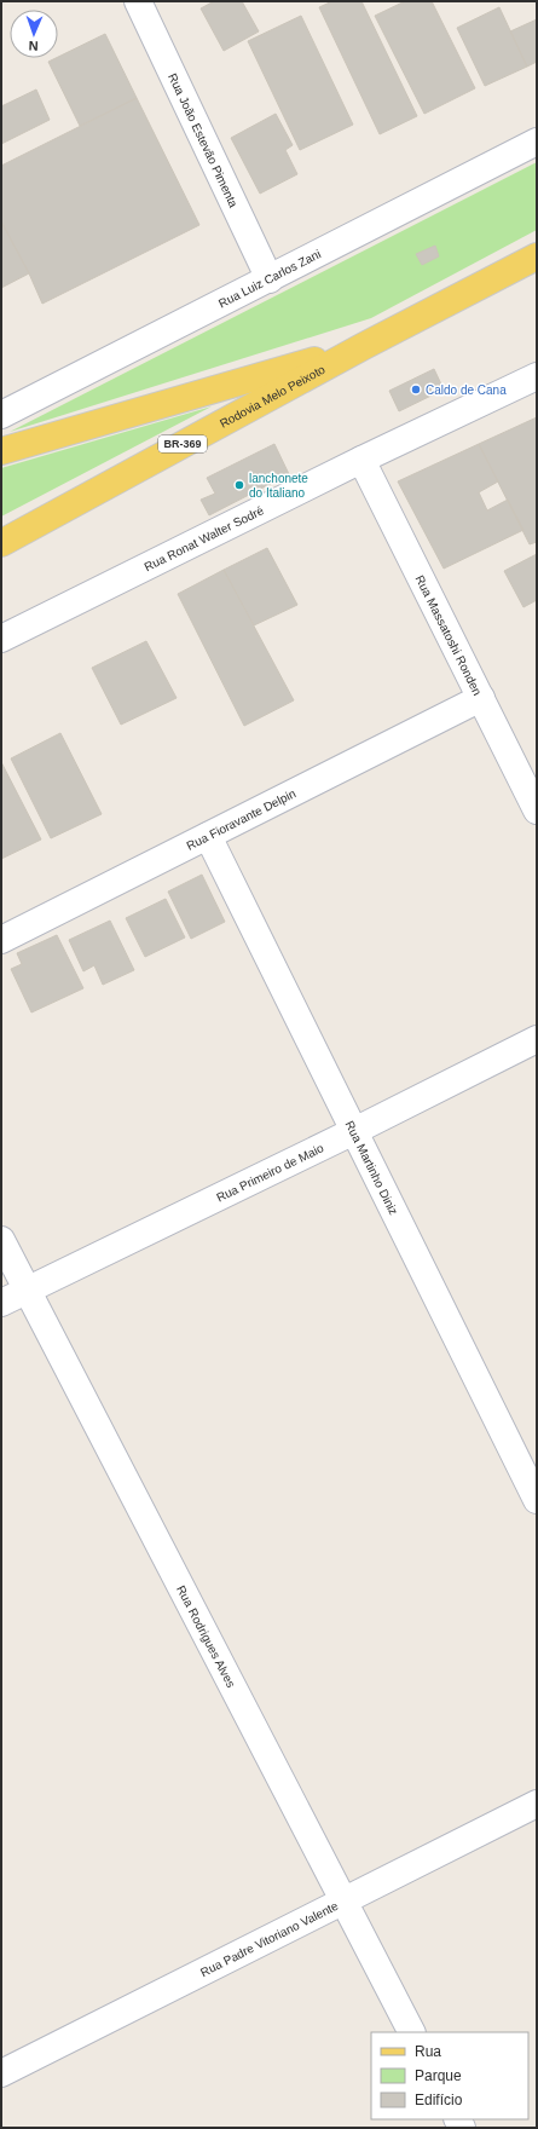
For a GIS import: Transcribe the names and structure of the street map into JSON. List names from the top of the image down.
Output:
{
  "streets": {
    "main road": ["Rodovia Melo Peixoto", "BR-369"],
    "street": [
      "Rua João Estevão Pimenta",
      "Rua Luiz Carlos Zani",
      "Rua Ronat Walter Sodré",
      "Rua Massatoshi Ronden",
      "Rua Fioravante Delpin",
      "Rua Martinho Diniz",
      "Rua Primeiro de Maio",
      "Rua Rodrigues Alves",
      "Rua Padre Vitoriano Valente"
    ]
  },
  "crossings": [
    ["Rua João Estevão Pimenta", "Rua Luiz Carlos Zani"],
    ["Rua Ronat Walter Sodré", "Rua Massatoshi Ronden"],
    ["Rua Massatoshi Ronden", "Rua Fioravante Delpin"],
    ["Rua Fioravante Delpin", "Rua Martinho Diniz"],
    ["Rua Martinho Diniz", "Rua Primeiro de Maio"],
    ["Rua Primeiro de Maio", "Rua Rodrigues Alves"],
    ["Rua Rodrigues Alves", "Rua Padre Vitoriano Valente"]
  ],
  "places": ["Caldo de Cana", "lanchonete do Italiano"],
  "legend": ["Rua", "Parque", "Edifício"],
  "north": "bottom"
}
